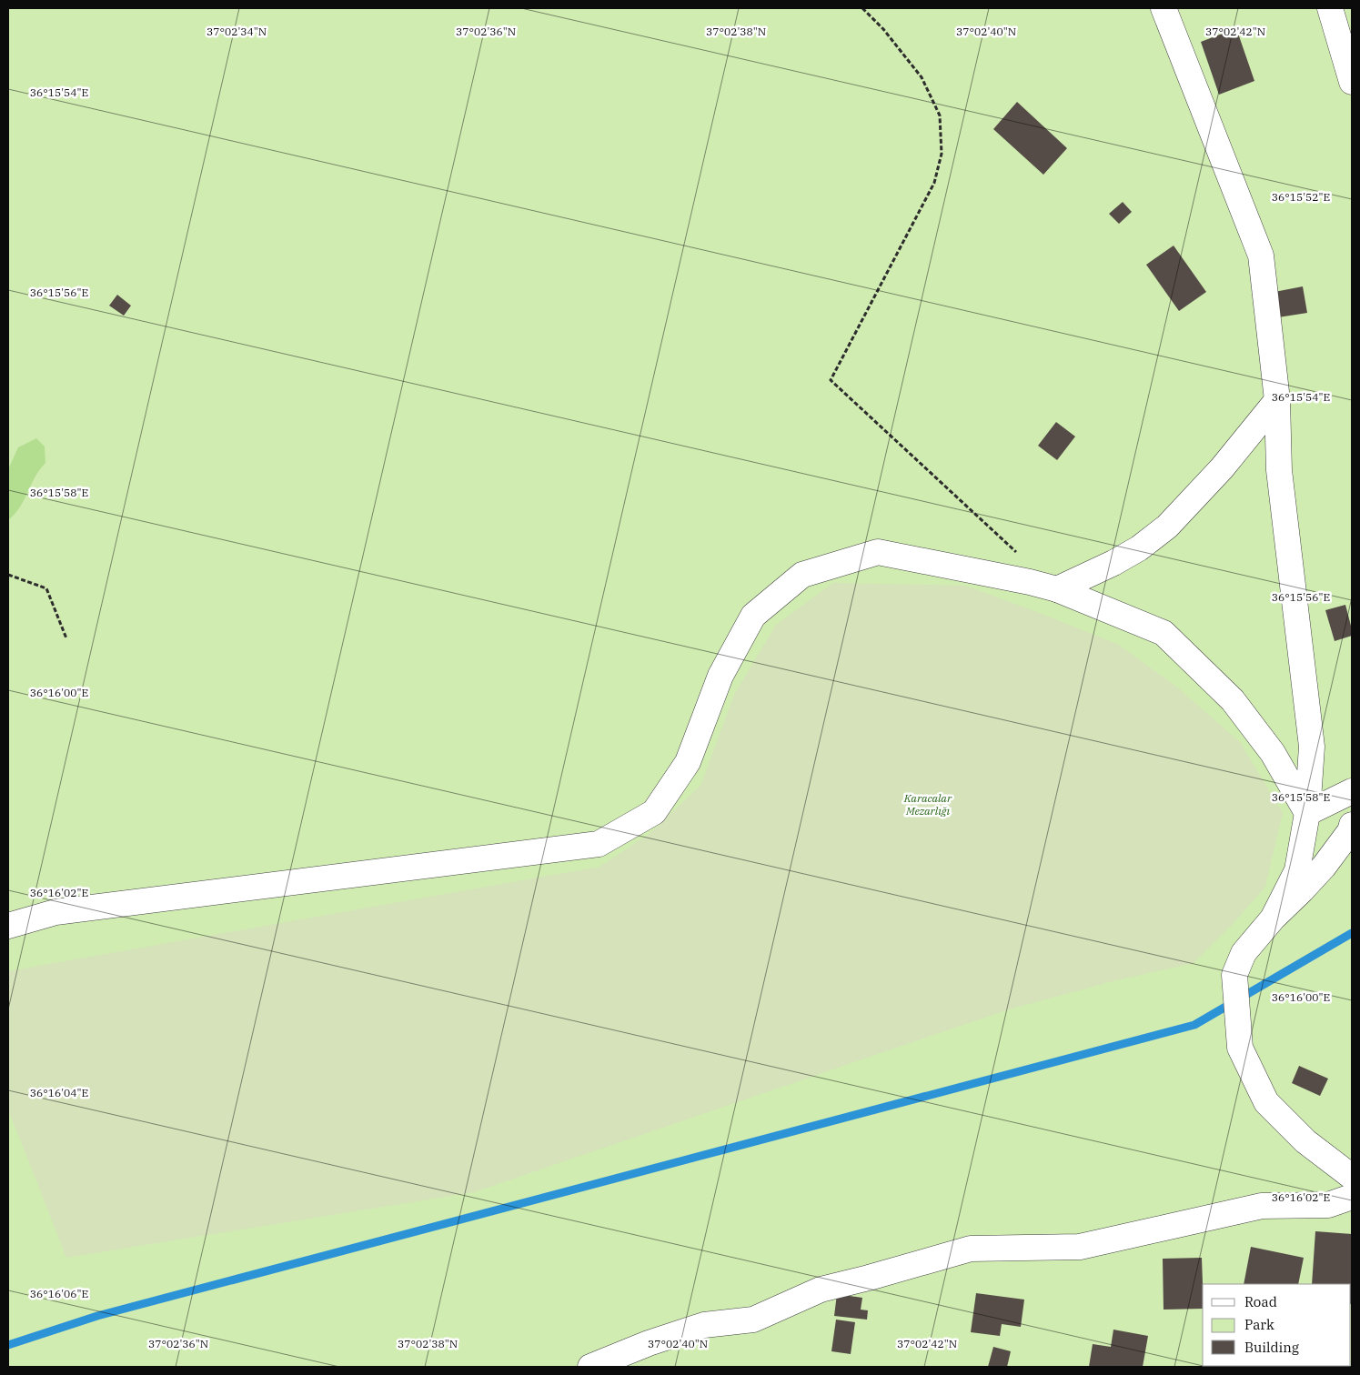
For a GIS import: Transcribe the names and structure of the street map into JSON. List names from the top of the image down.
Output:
{
  "parks": ["Karacalar Mezarlığı"],
  "legend": ["Road", "Park", "Building"],
  "coordinates": [
    "37°02'34\"N",
    "37°02'36\"N",
    "37°02'38\"N",
    "37°02'40\"N",
    "37°02'42\"N",
    "36°15'54\"E",
    "36°15'52\"E",
    "36°15'56\"E",
    "36°15'58\"E",
    "36°16'00\"E",
    "36°16'02\"E",
    "36°16'04\"E",
    "36°16'06\"E"
  ]
}
